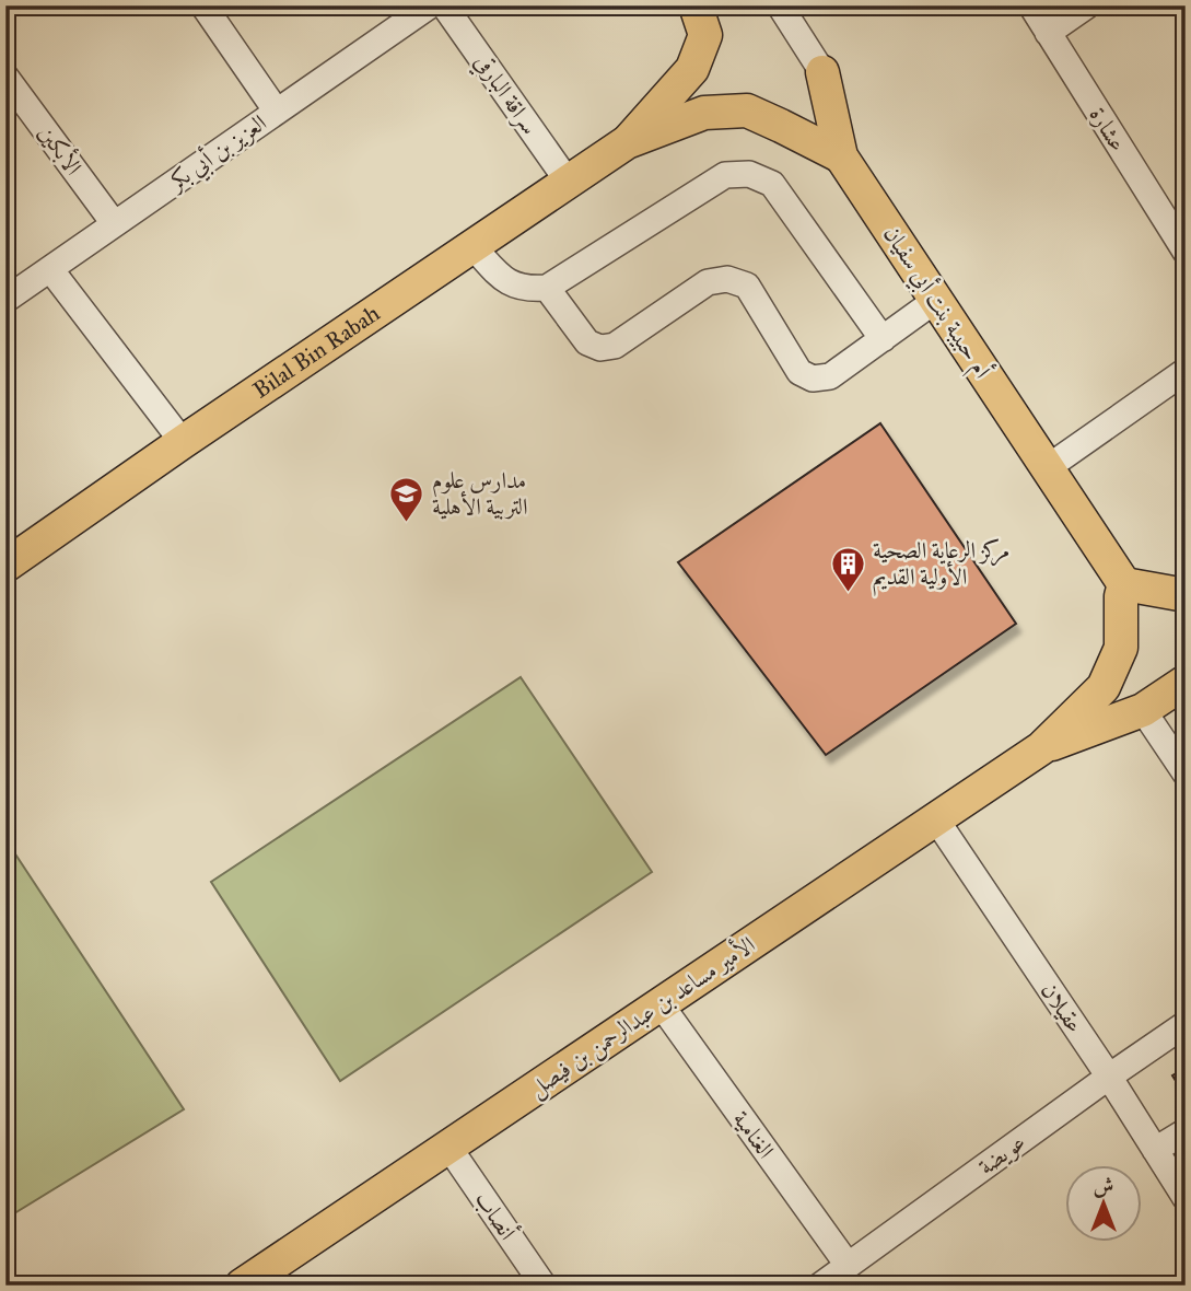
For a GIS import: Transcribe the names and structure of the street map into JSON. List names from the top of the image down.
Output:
{
  "streets": {
    "main road": ["أم حبيبة بنت أبي سفيان", "Bilal Bin Rabah", "الأمير مساعد بن عبدالرحمن بن فيصل"],
    "street": [
      "سراقة البارقي",
      "عشارة",
      "الأبكين",
      "العزيز بن أبي بكر",
      "عقيلان",
      "الغنامية",
      "عويضة",
      "أنصاب"
    ]
  },
  "crossings": [
    ["سراقة البارقي", "Bilal Bin Rabah"],
    ["الأبكين", "العزيز بن أبي بكر"],
    ["أم حبيبة بنت أبي سفيان", "الأمير مساعد بن عبدالرحمن بن فيصل"],
    ["عقيلان", "الأمير مساعد بن عبدالرحمن بن فيصل"],
    ["عقيلان", "عويضة"],
    ["الأمير مساعد بن عبدالرحمن بن فيصل", "الغنامية"],
    ["الأمير مساعد بن عبدالرحمن بن فيصل", "أنصاب"],
    ["الغنامية", "عويضة"]
  ],
  "places": {
    "school or university": ["مدارس علوم التربية الأهلية"],
    "building": ["مركز الرعاية الصحية الأولية القديم"]
  },
  "north": "top"
}
